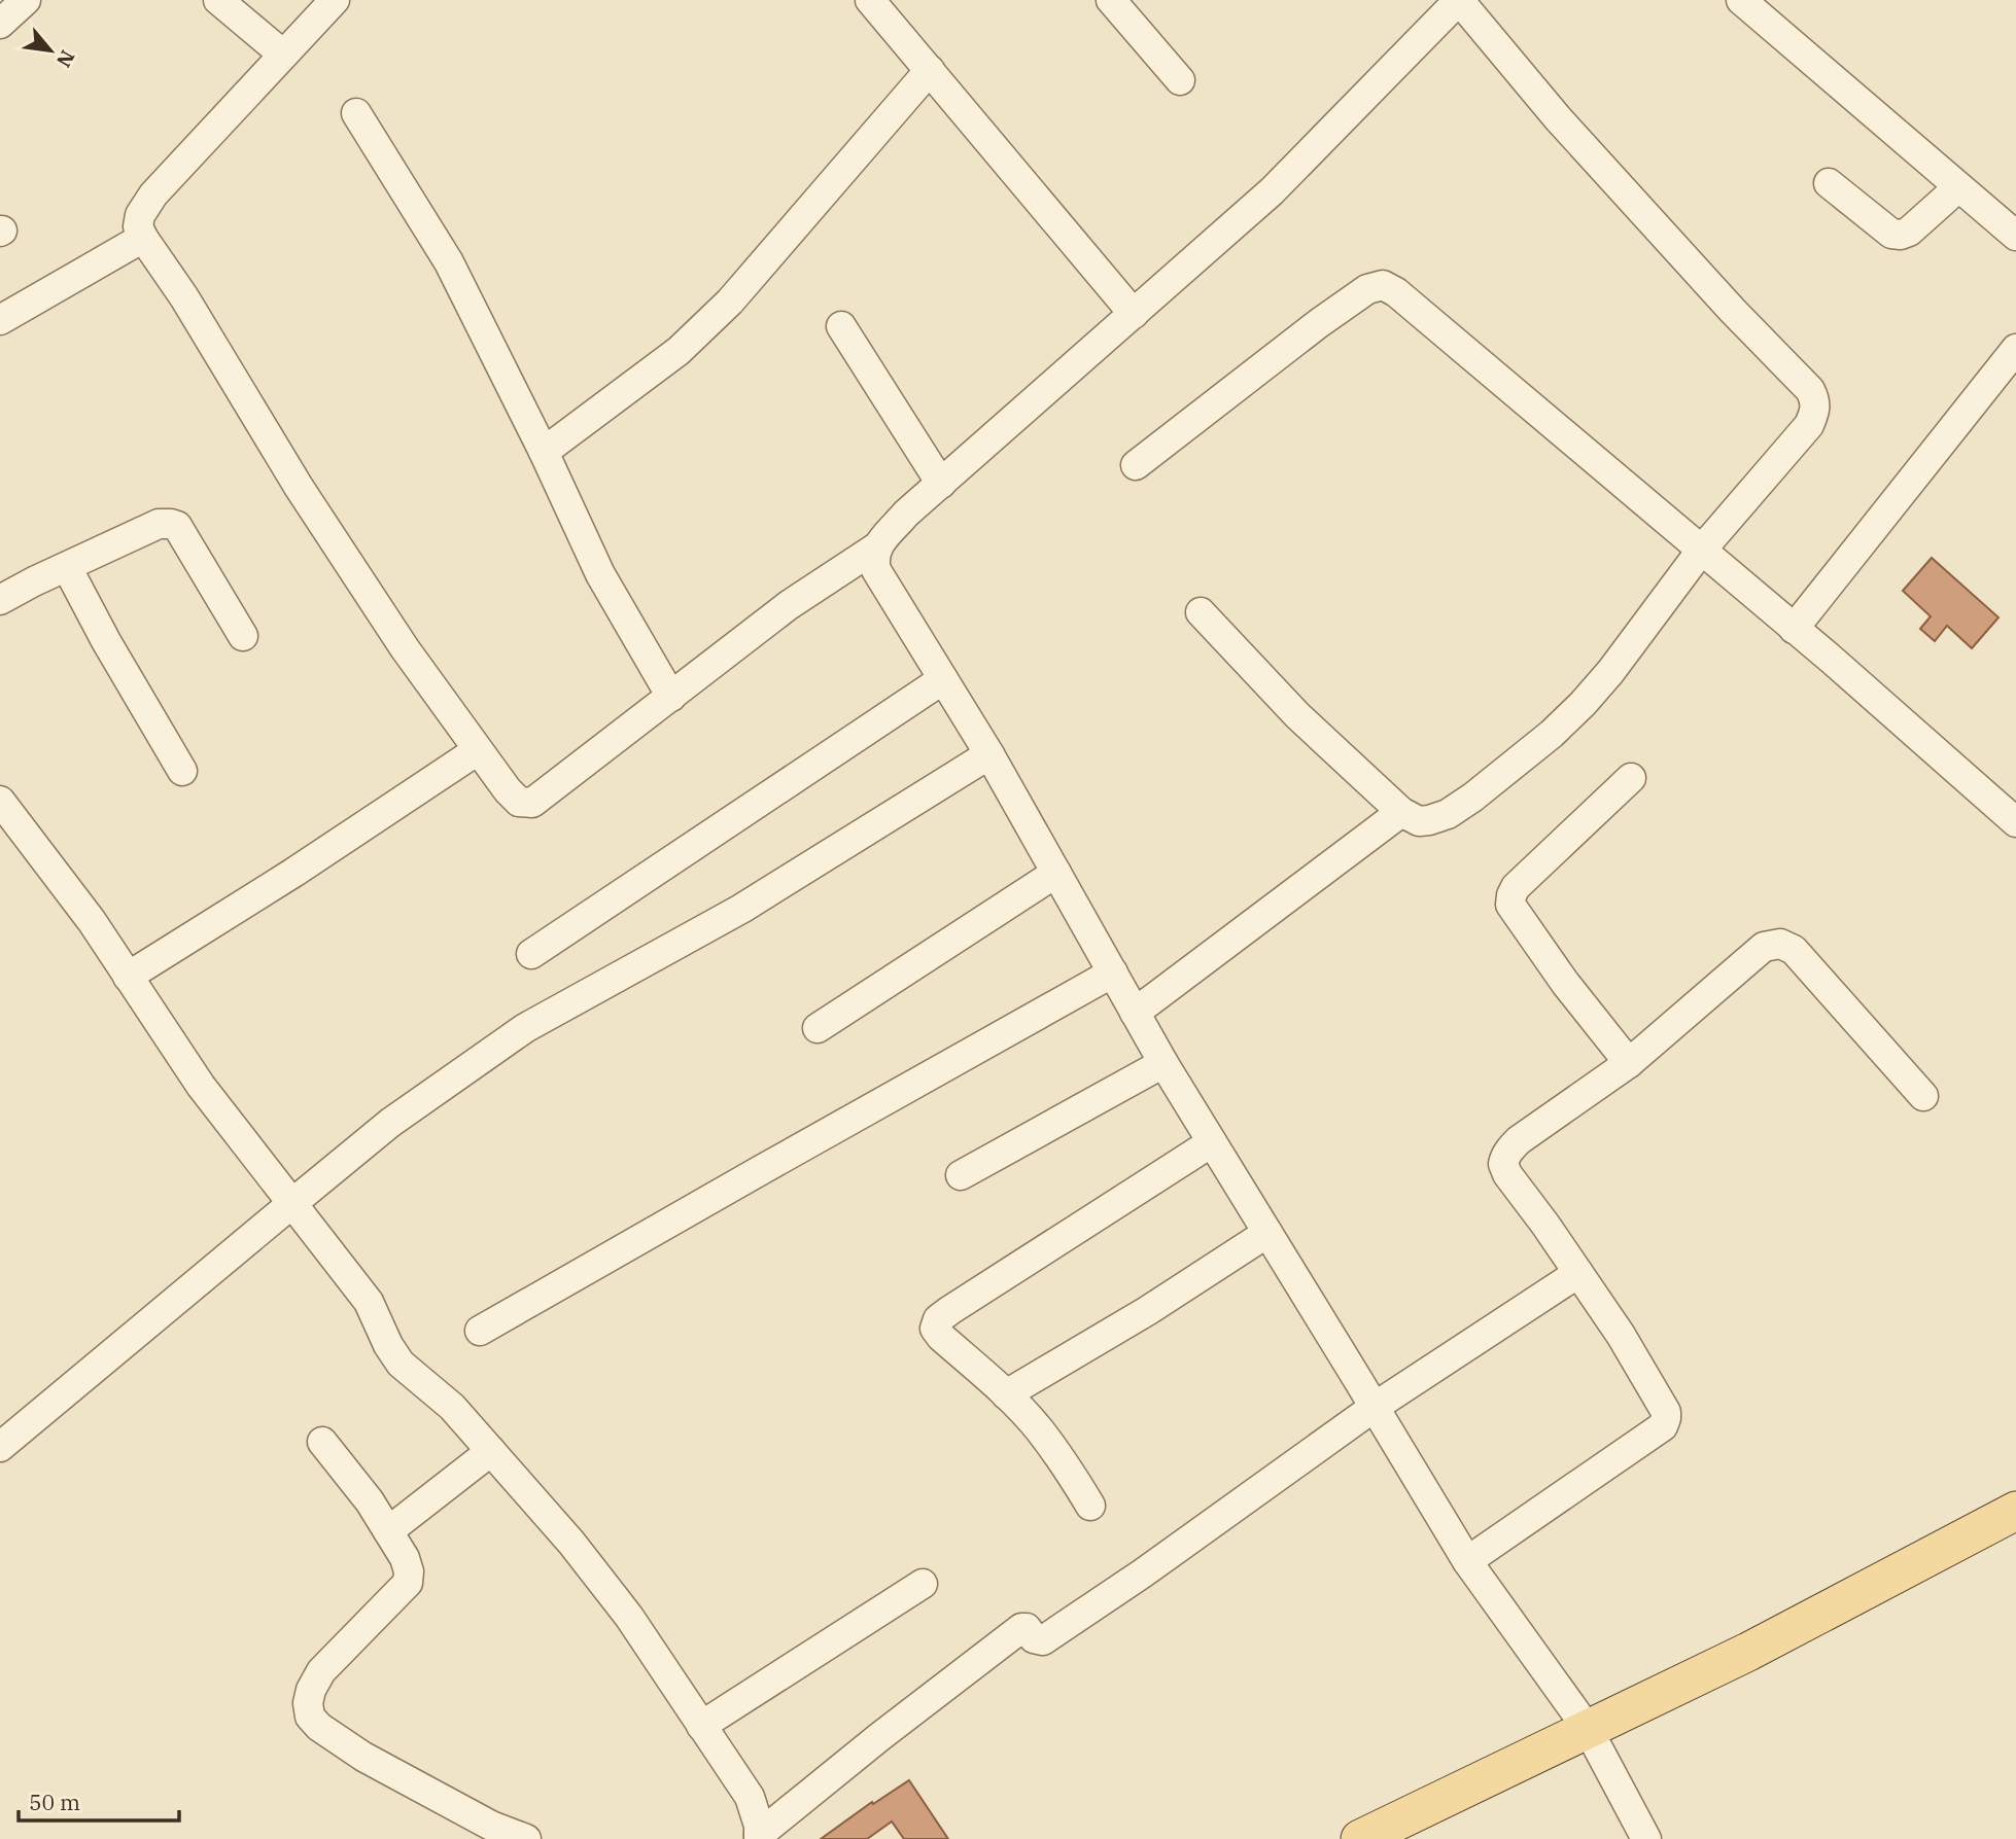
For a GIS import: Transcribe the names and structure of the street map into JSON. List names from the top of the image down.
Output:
{
  "scale_bar": "50 m",
  "north": "bottom right"
}
